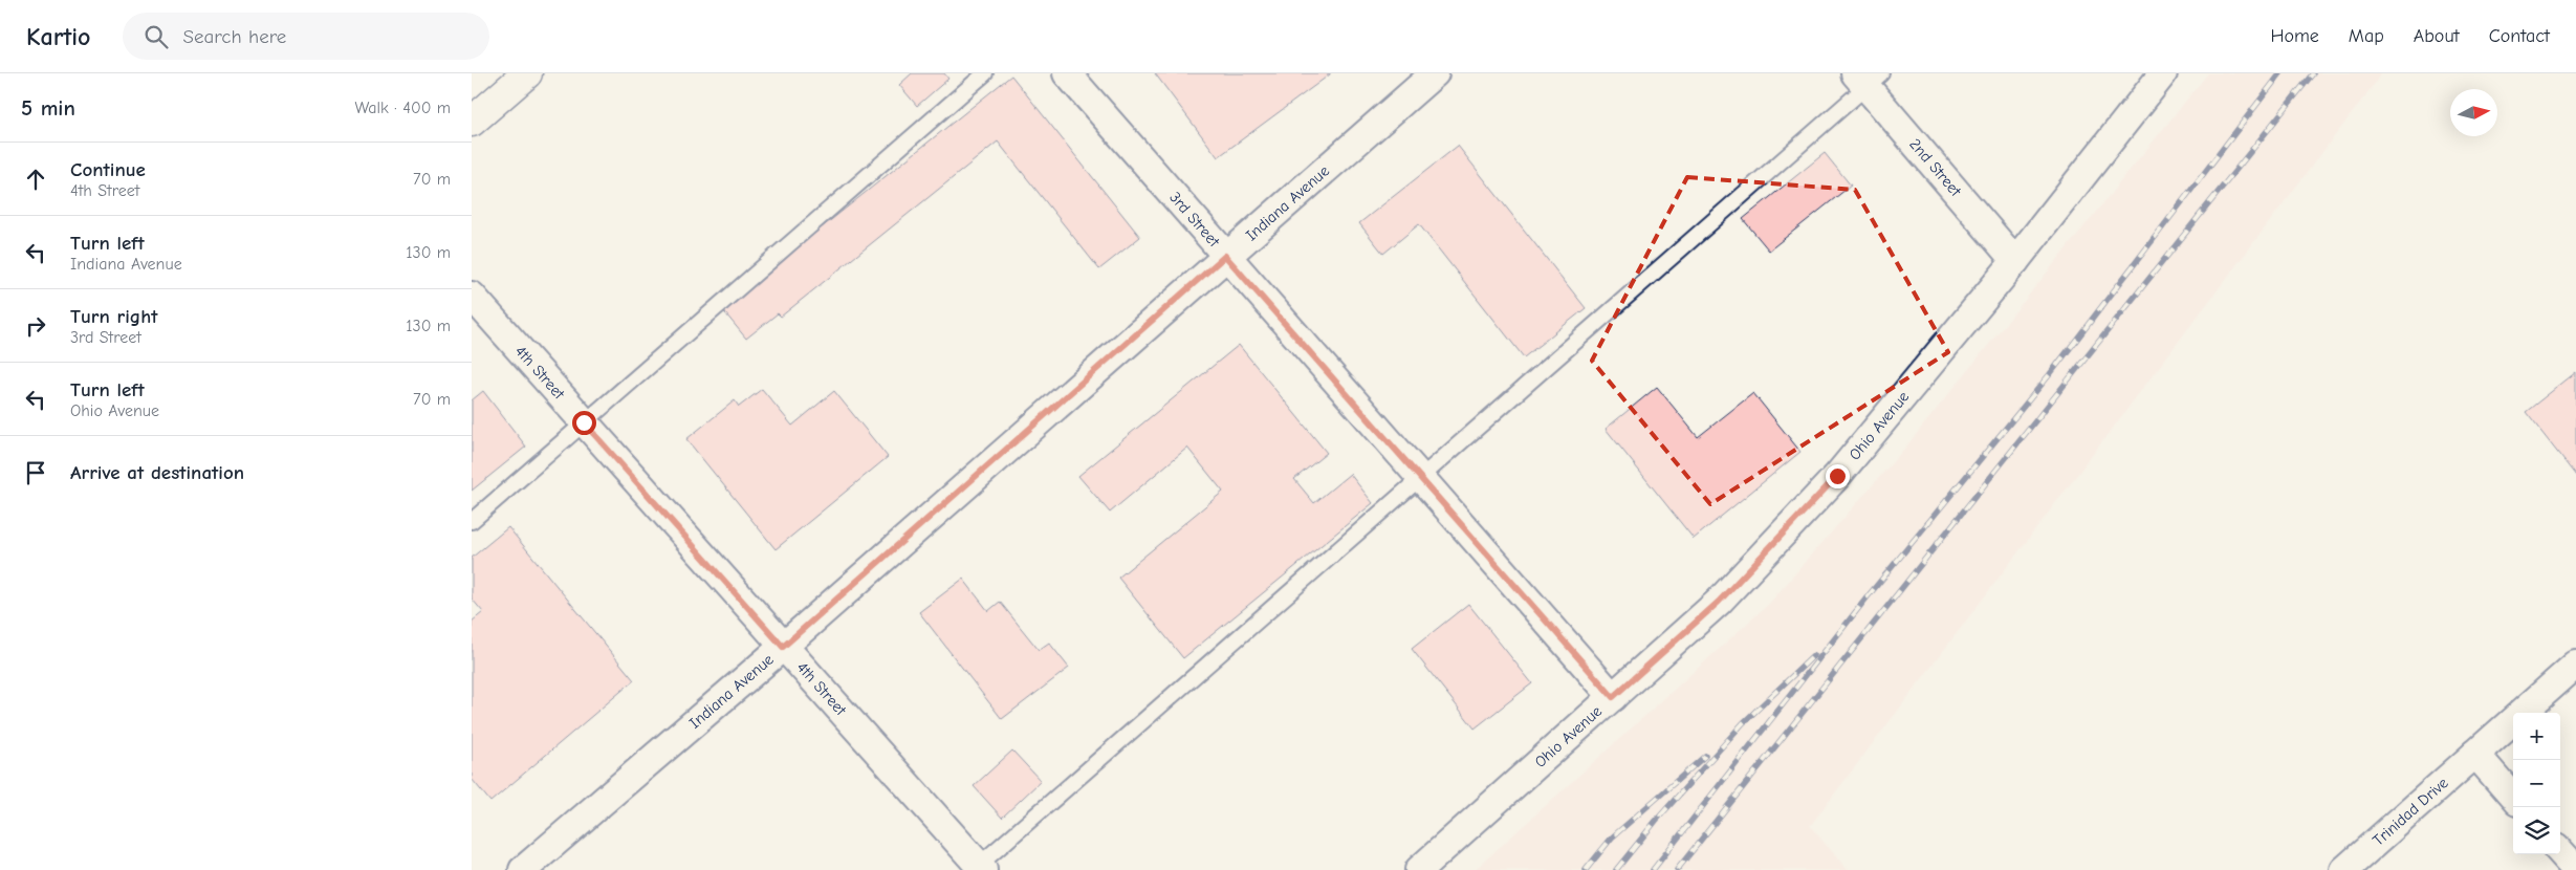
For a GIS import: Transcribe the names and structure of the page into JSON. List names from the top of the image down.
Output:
{
  "streets": {
    "street": [
      "2nd Street",
      "Indiana Avenue",
      "3rd Street",
      "4th Street",
      "Ohio Avenue",
      "Trinidad Drive"
    ]
  },
  "crossings": [
    ["2nd Street", "Ohio Avenue"],
    ["Indiana Avenue", "3rd Street"],
    ["Indiana Avenue", "4th Street"],
    ["3rd Street", "Ohio Avenue"]
  ],
  "north": "right",
  "page": {
    "header": "Kartio",
    "search": "Search here",
    "nav": [
      "Home",
      "Map",
      "About",
      "Contact"
    ],
    "heading": ["5 min", "Walk · 400 m"],
    "list": [
      ["Continue", "4th Street", "70 m"],
      ["Turn left", "Indiana Avenue", "130 m"],
      ["Turn right", "3rd Street", "130 m"],
      ["Turn left", "Ohio Avenue", "70 m"],
      "Arrive at destination"
    ],
    "map_buttons": ["+", "−"]
  }
}
